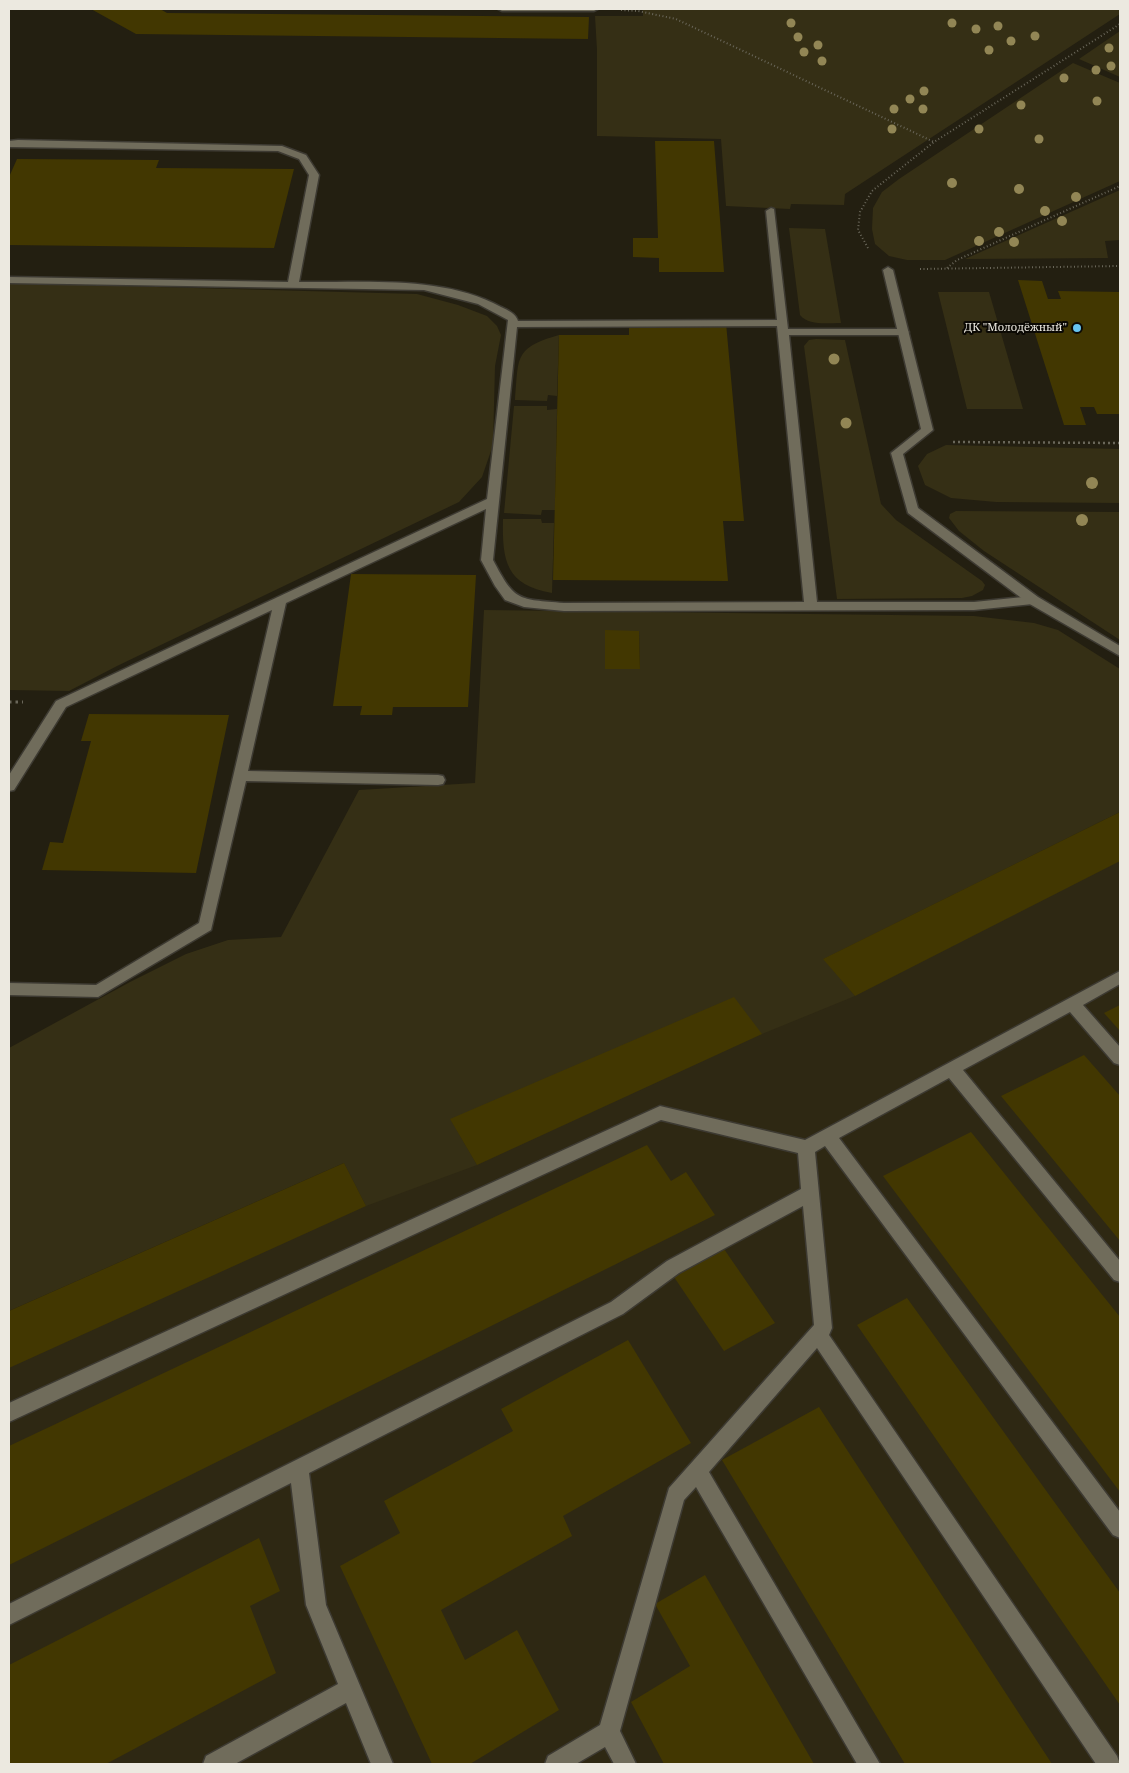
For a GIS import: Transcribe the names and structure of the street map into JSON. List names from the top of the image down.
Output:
{
  "places": ["ДК \"Молодёжный\""]
}
